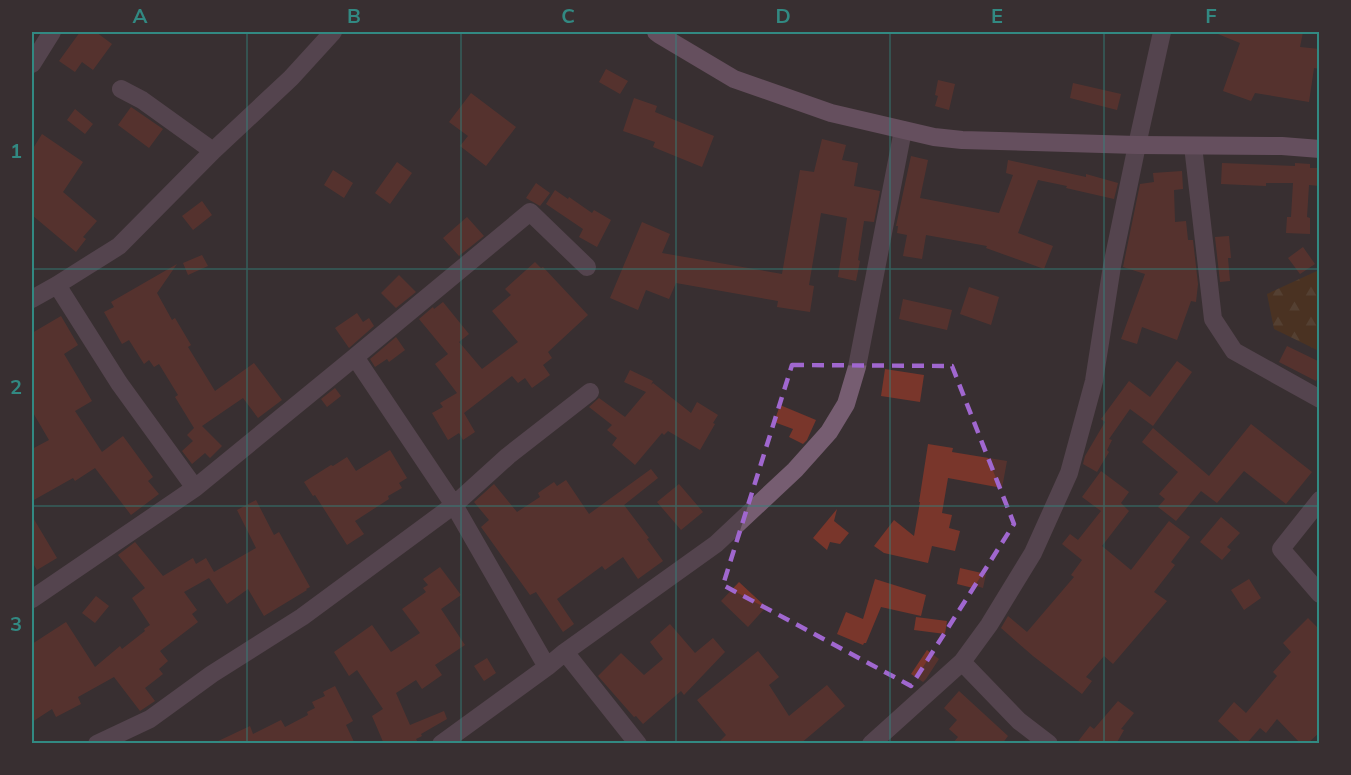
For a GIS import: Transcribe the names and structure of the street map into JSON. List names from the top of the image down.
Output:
{
  "grid": {
    "columns": [
      "A",
      "B",
      "C",
      "D",
      "E",
      "F"
    ],
    "rows": ["1", "2", "3"]
  }
}
